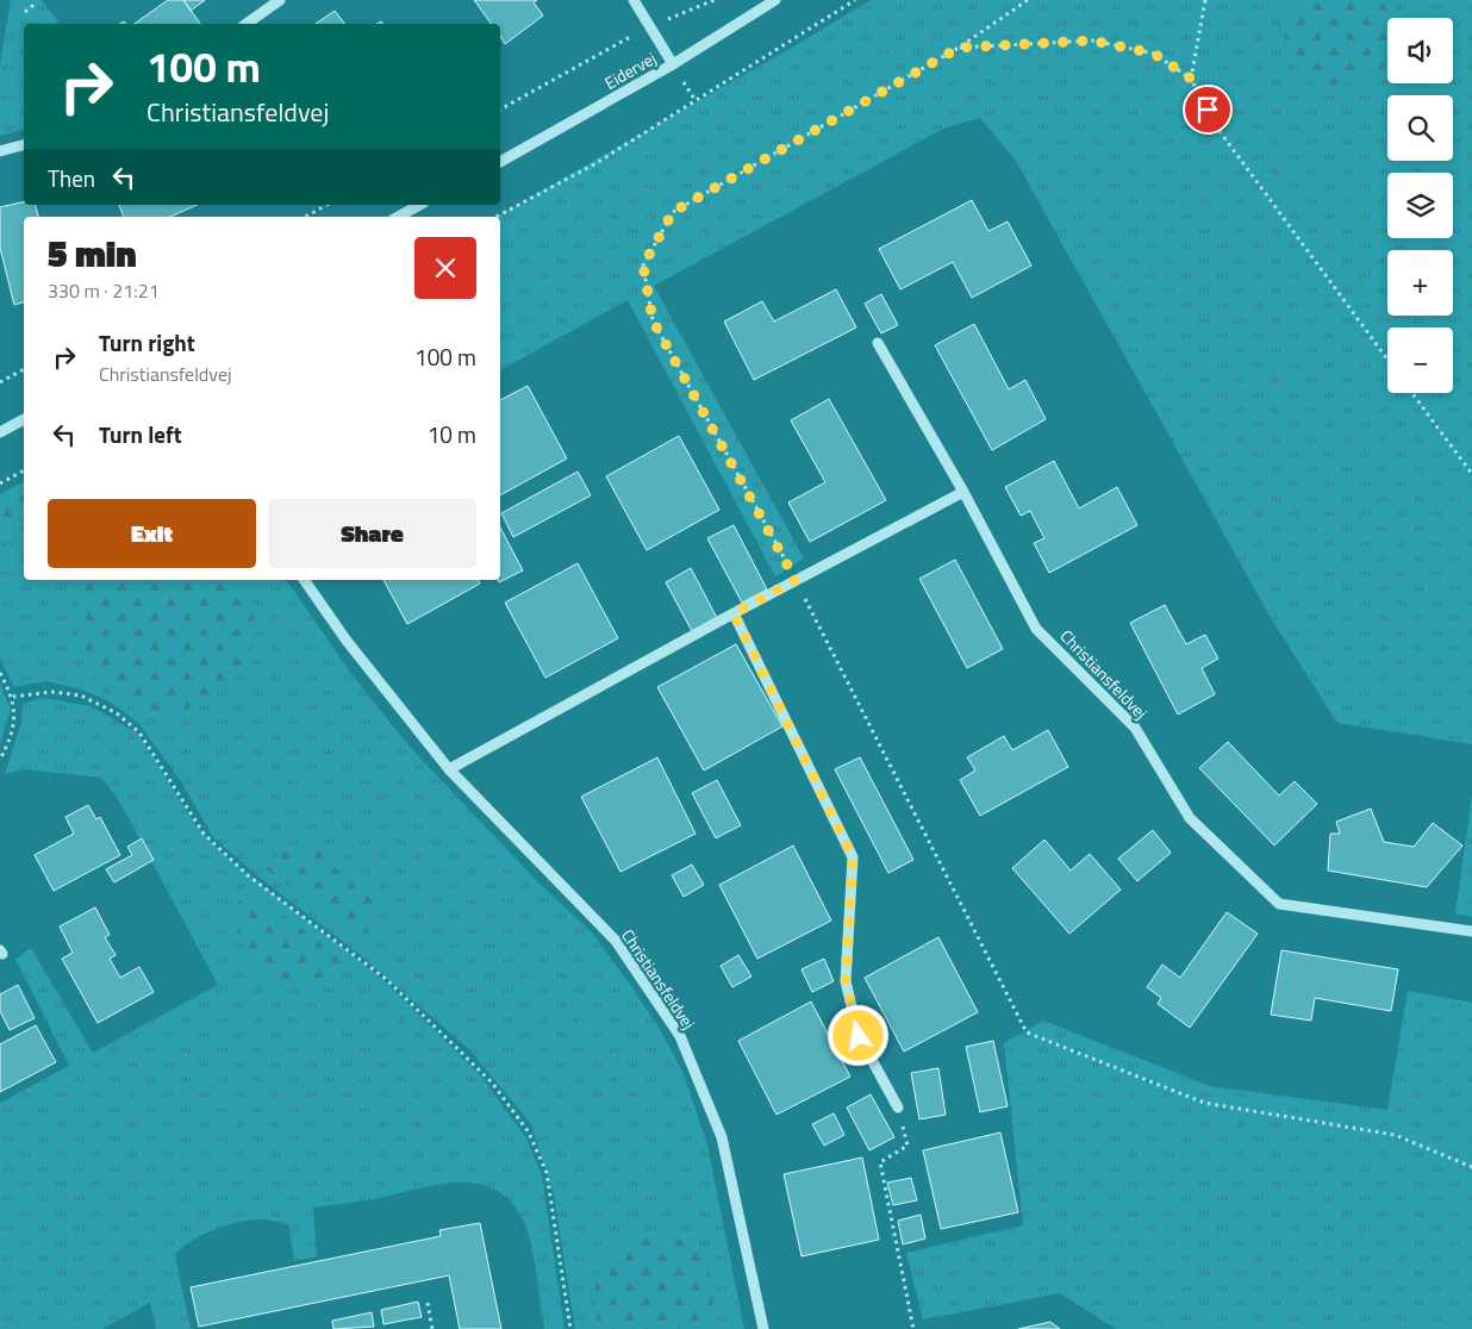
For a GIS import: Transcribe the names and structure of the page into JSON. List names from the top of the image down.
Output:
{
  "streets": {
    "street": ["Eidervej", "Christiansfeldvej"]
  },
  "page": {
    "map_buttons": ["+", "−"],
    "turn": ["100 m", "Christiansfeldvej"],
    "then": "Then",
    "heading": ["5 min", "330 m · 21:21"],
    "list": [
      {
        "name": "Turn right",
        "note": "Christiansfeldvej",
        "value": "100 m"
      },
      {
        "name": "Turn left",
        "value": "10 m"
      }
    ],
    "buttons": ["Exit", "Share"]
  }
}
